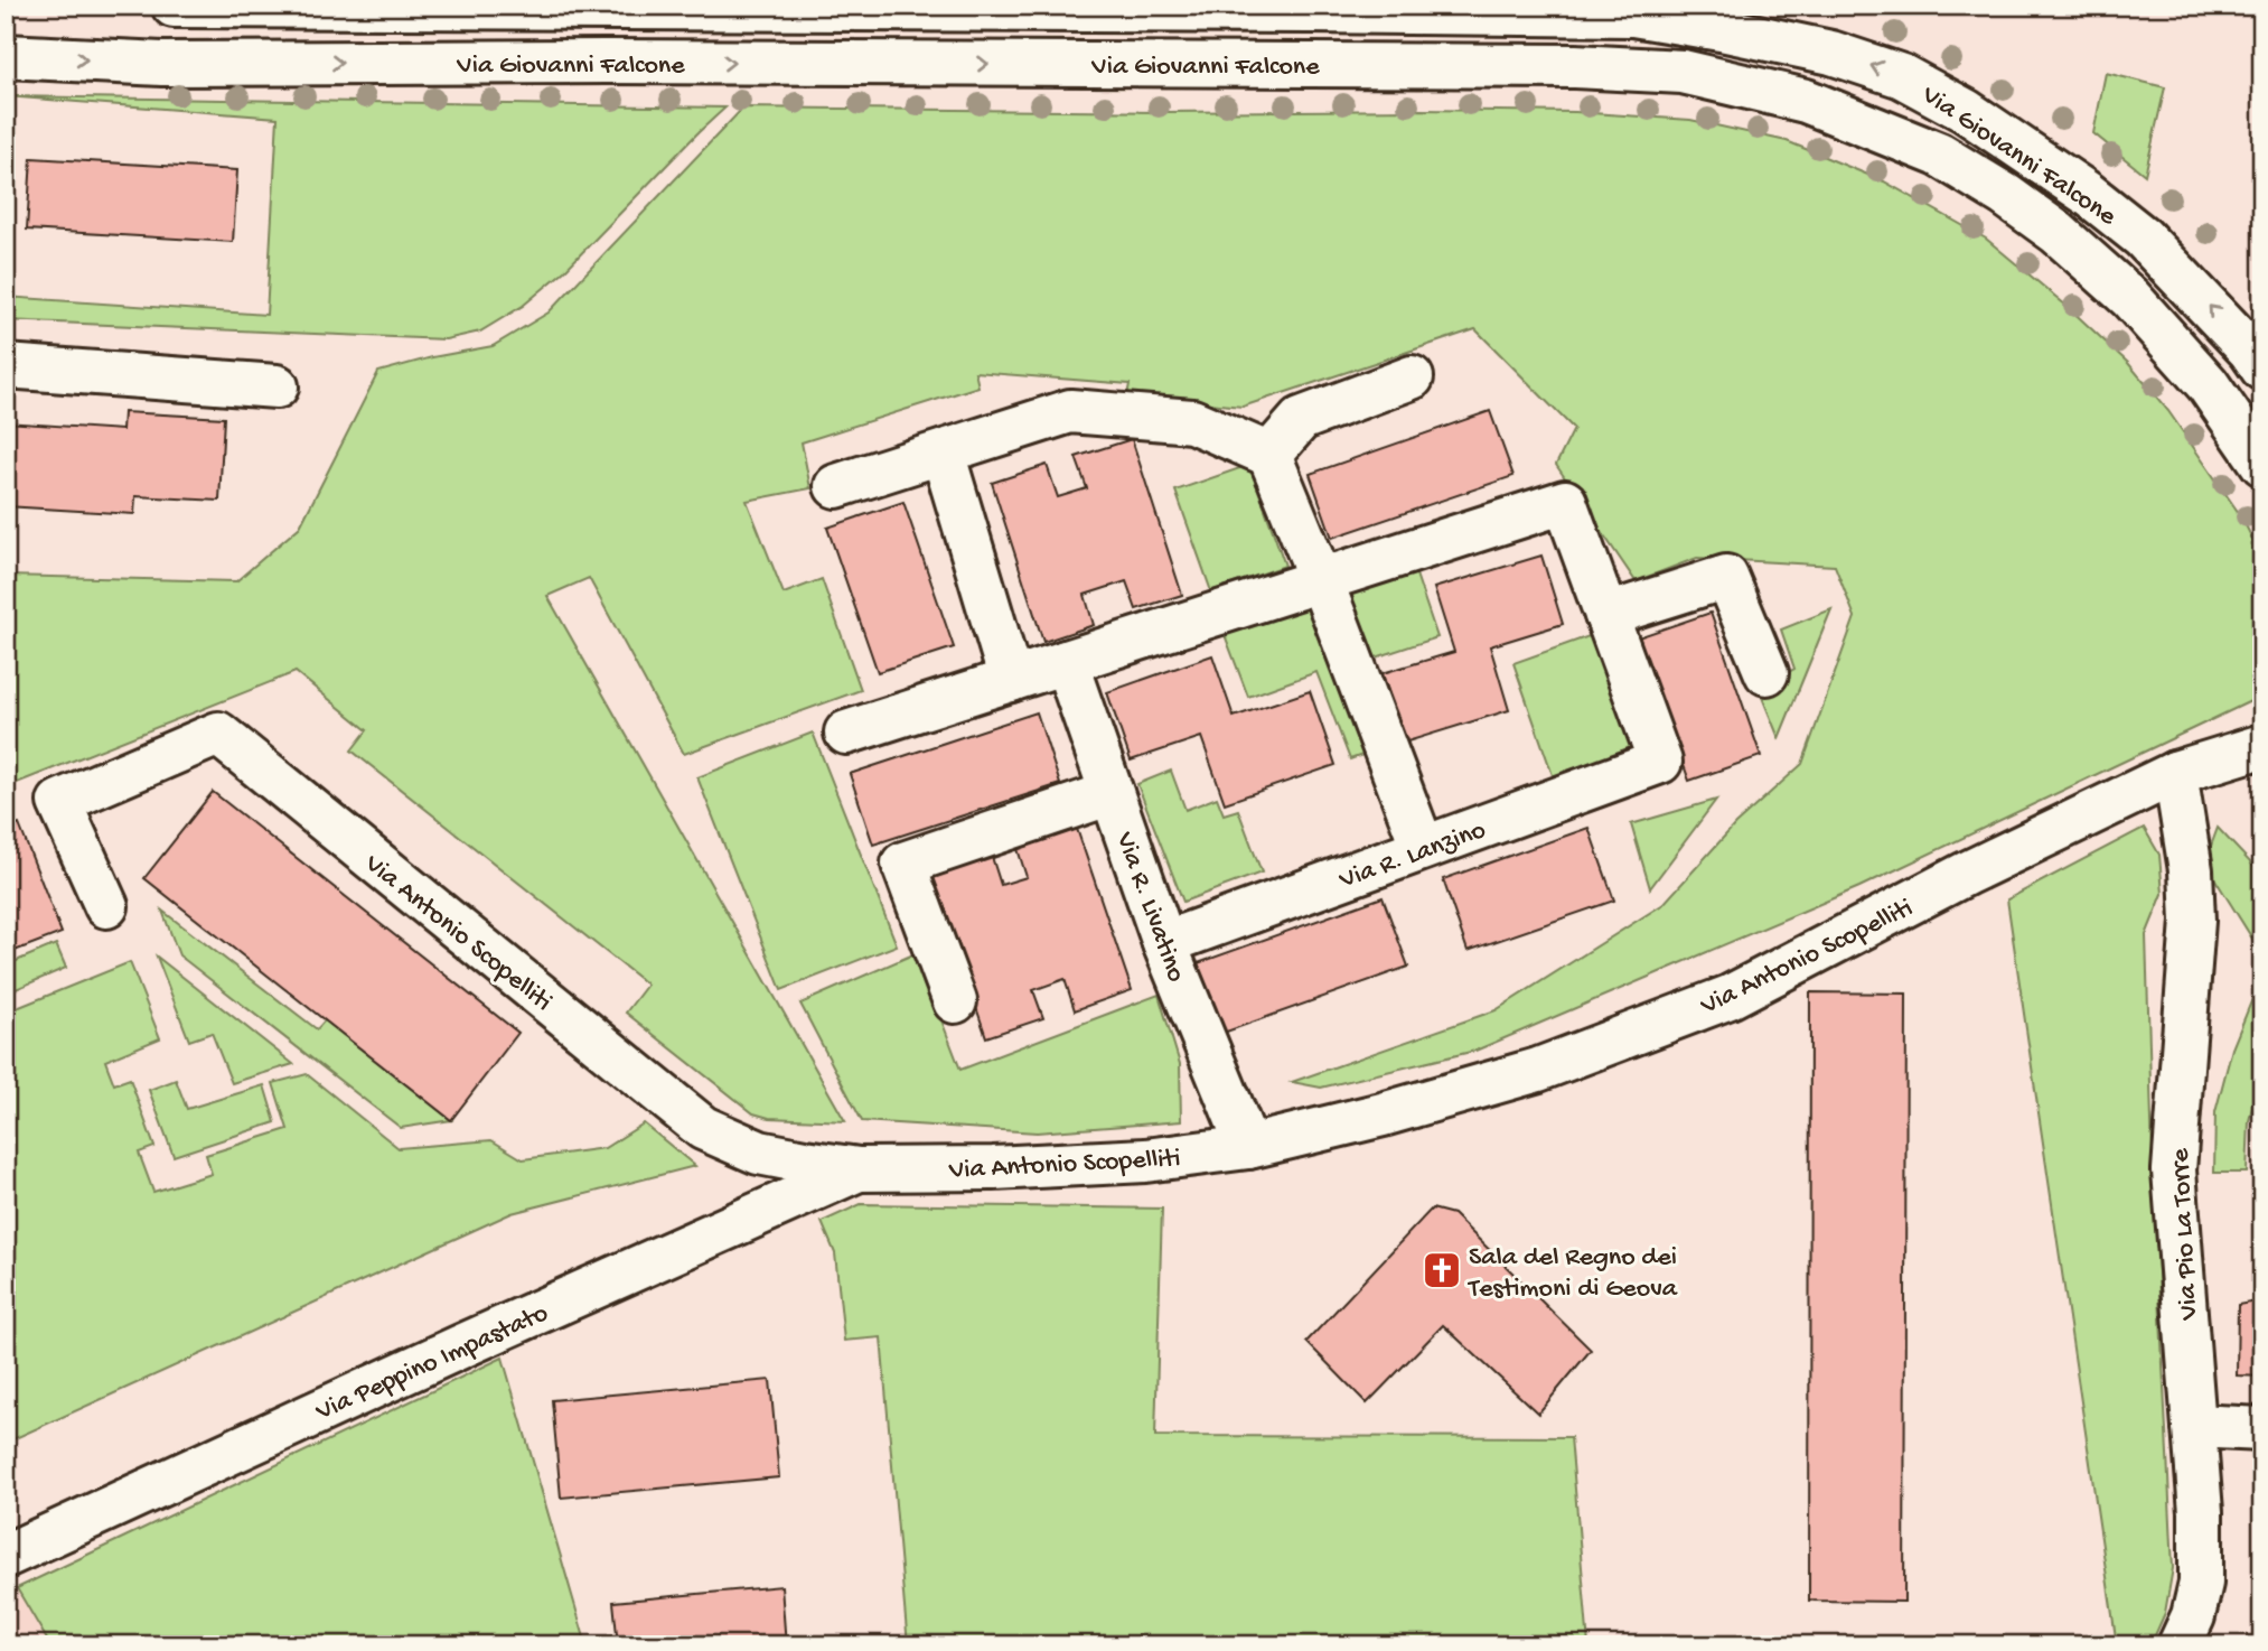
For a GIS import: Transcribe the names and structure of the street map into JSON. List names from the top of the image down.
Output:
{
  "streets": {
    "street": [
      "Via Giovanni Falcone",
      "Via R. Lanzino",
      "Via R. Livatino",
      "Via Antonio Scopelliti",
      "Via Pio La Torre",
      "Via Peppino Impastato"
    ]
  },
  "crossings": [
    ["Via R. Lanzino", "Via R. Livatino"],
    ["Via R. Livatino", "Via Antonio Scopelliti"],
    ["Via Antonio Scopelliti", "Via Pio La Torre"],
    ["Via Antonio Scopelliti", "Via Peppino Impastato"]
  ],
  "places": {
    "church": ["Sala del Regno dei Testimoni di Geova"]
  }
}
